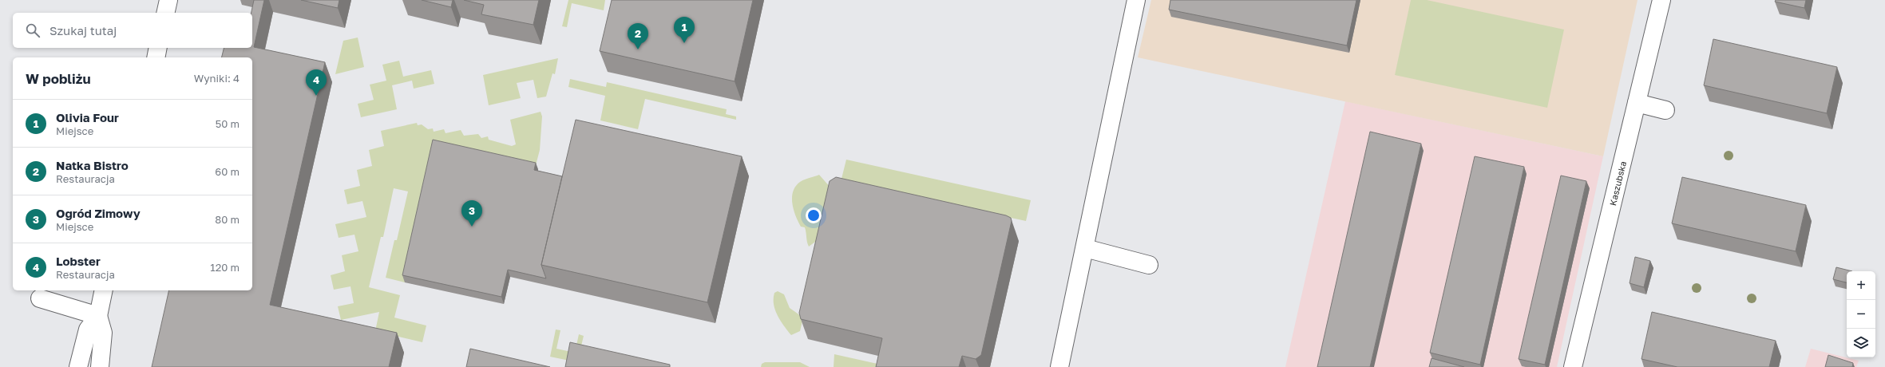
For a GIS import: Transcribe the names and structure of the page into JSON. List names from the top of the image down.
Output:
{
  "streets": {
    "street": ["Kaszubska"]
  },
  "page": {
    "search": "Szukaj tutaj",
    "pins": [
      "1",
      "2",
      "4",
      "3"
    ],
    "heading": ["W pobliżu", "Wyniki: 4"],
    "list": [
      {
        "mark": "1",
        "name": "Olivia Four",
        "note": "Miejsce",
        "value": "50 m"
      },
      {
        "mark": "2",
        "name": "Natka Bistro",
        "note": "Restauracja",
        "value": "60 m"
      },
      {
        "mark": "3",
        "name": "Ogród Zimowy",
        "note": "Miejsce",
        "value": "80 m"
      },
      {
        "mark": "4",
        "name": "Lobster",
        "note": "Restauracja",
        "value": "120 m"
      }
    ],
    "map_buttons": ["+", "−"]
  }
}
